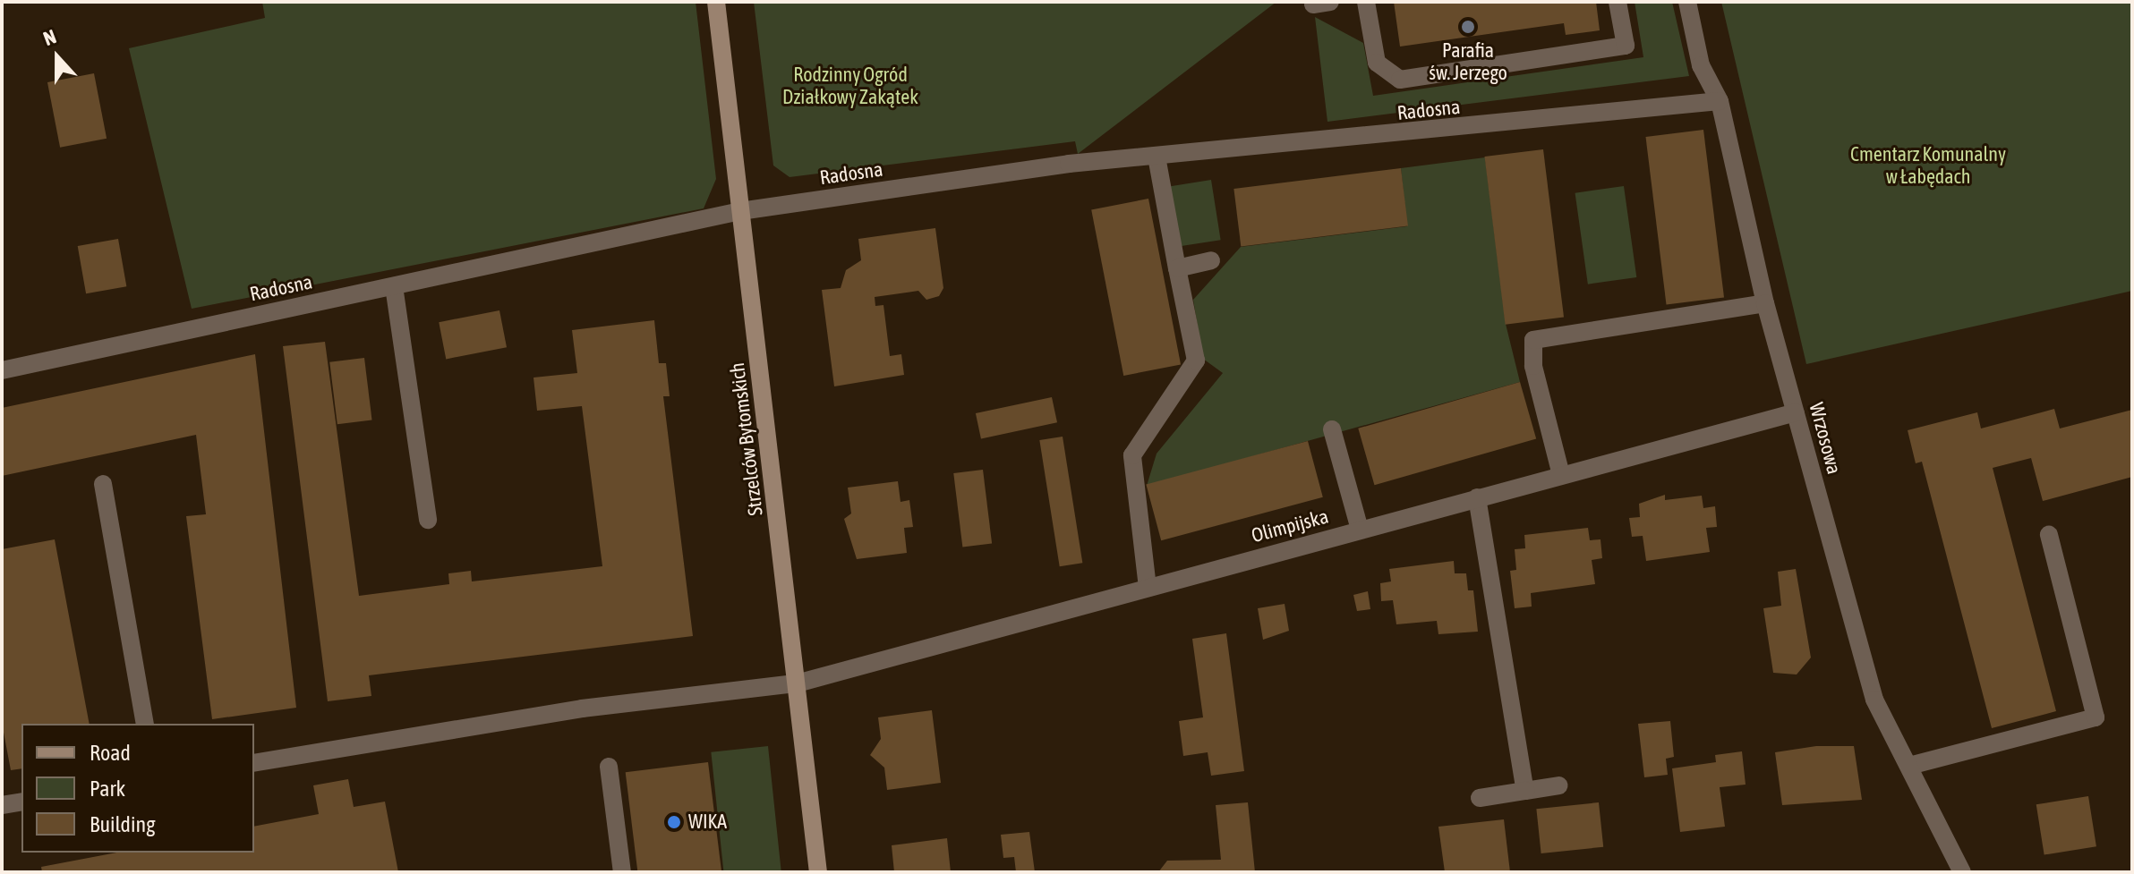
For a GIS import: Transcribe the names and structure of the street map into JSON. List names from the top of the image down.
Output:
{
  "streets": {
    "street": [
      "Radosna",
      "Wrzosowa",
      "Strzelców Bytomskich",
      "Olimpijska"
    ]
  },
  "crossings": [
    ["Radosna", "Wrzosowa"],
    ["Radosna", "Strzelców Bytomskich"],
    ["Wrzosowa", "Olimpijska"],
    ["Strzelców Bytomskich", "Olimpijska"]
  ],
  "parks": ["Rodzinny Ogród Działkowy Zakątek", "Cmentarz Komunalny w Łabędach"],
  "places": ["Parafia św. Jerzego", "WIKA"],
  "legend": ["Road", "Park", "Building"],
  "north": "top"
}
